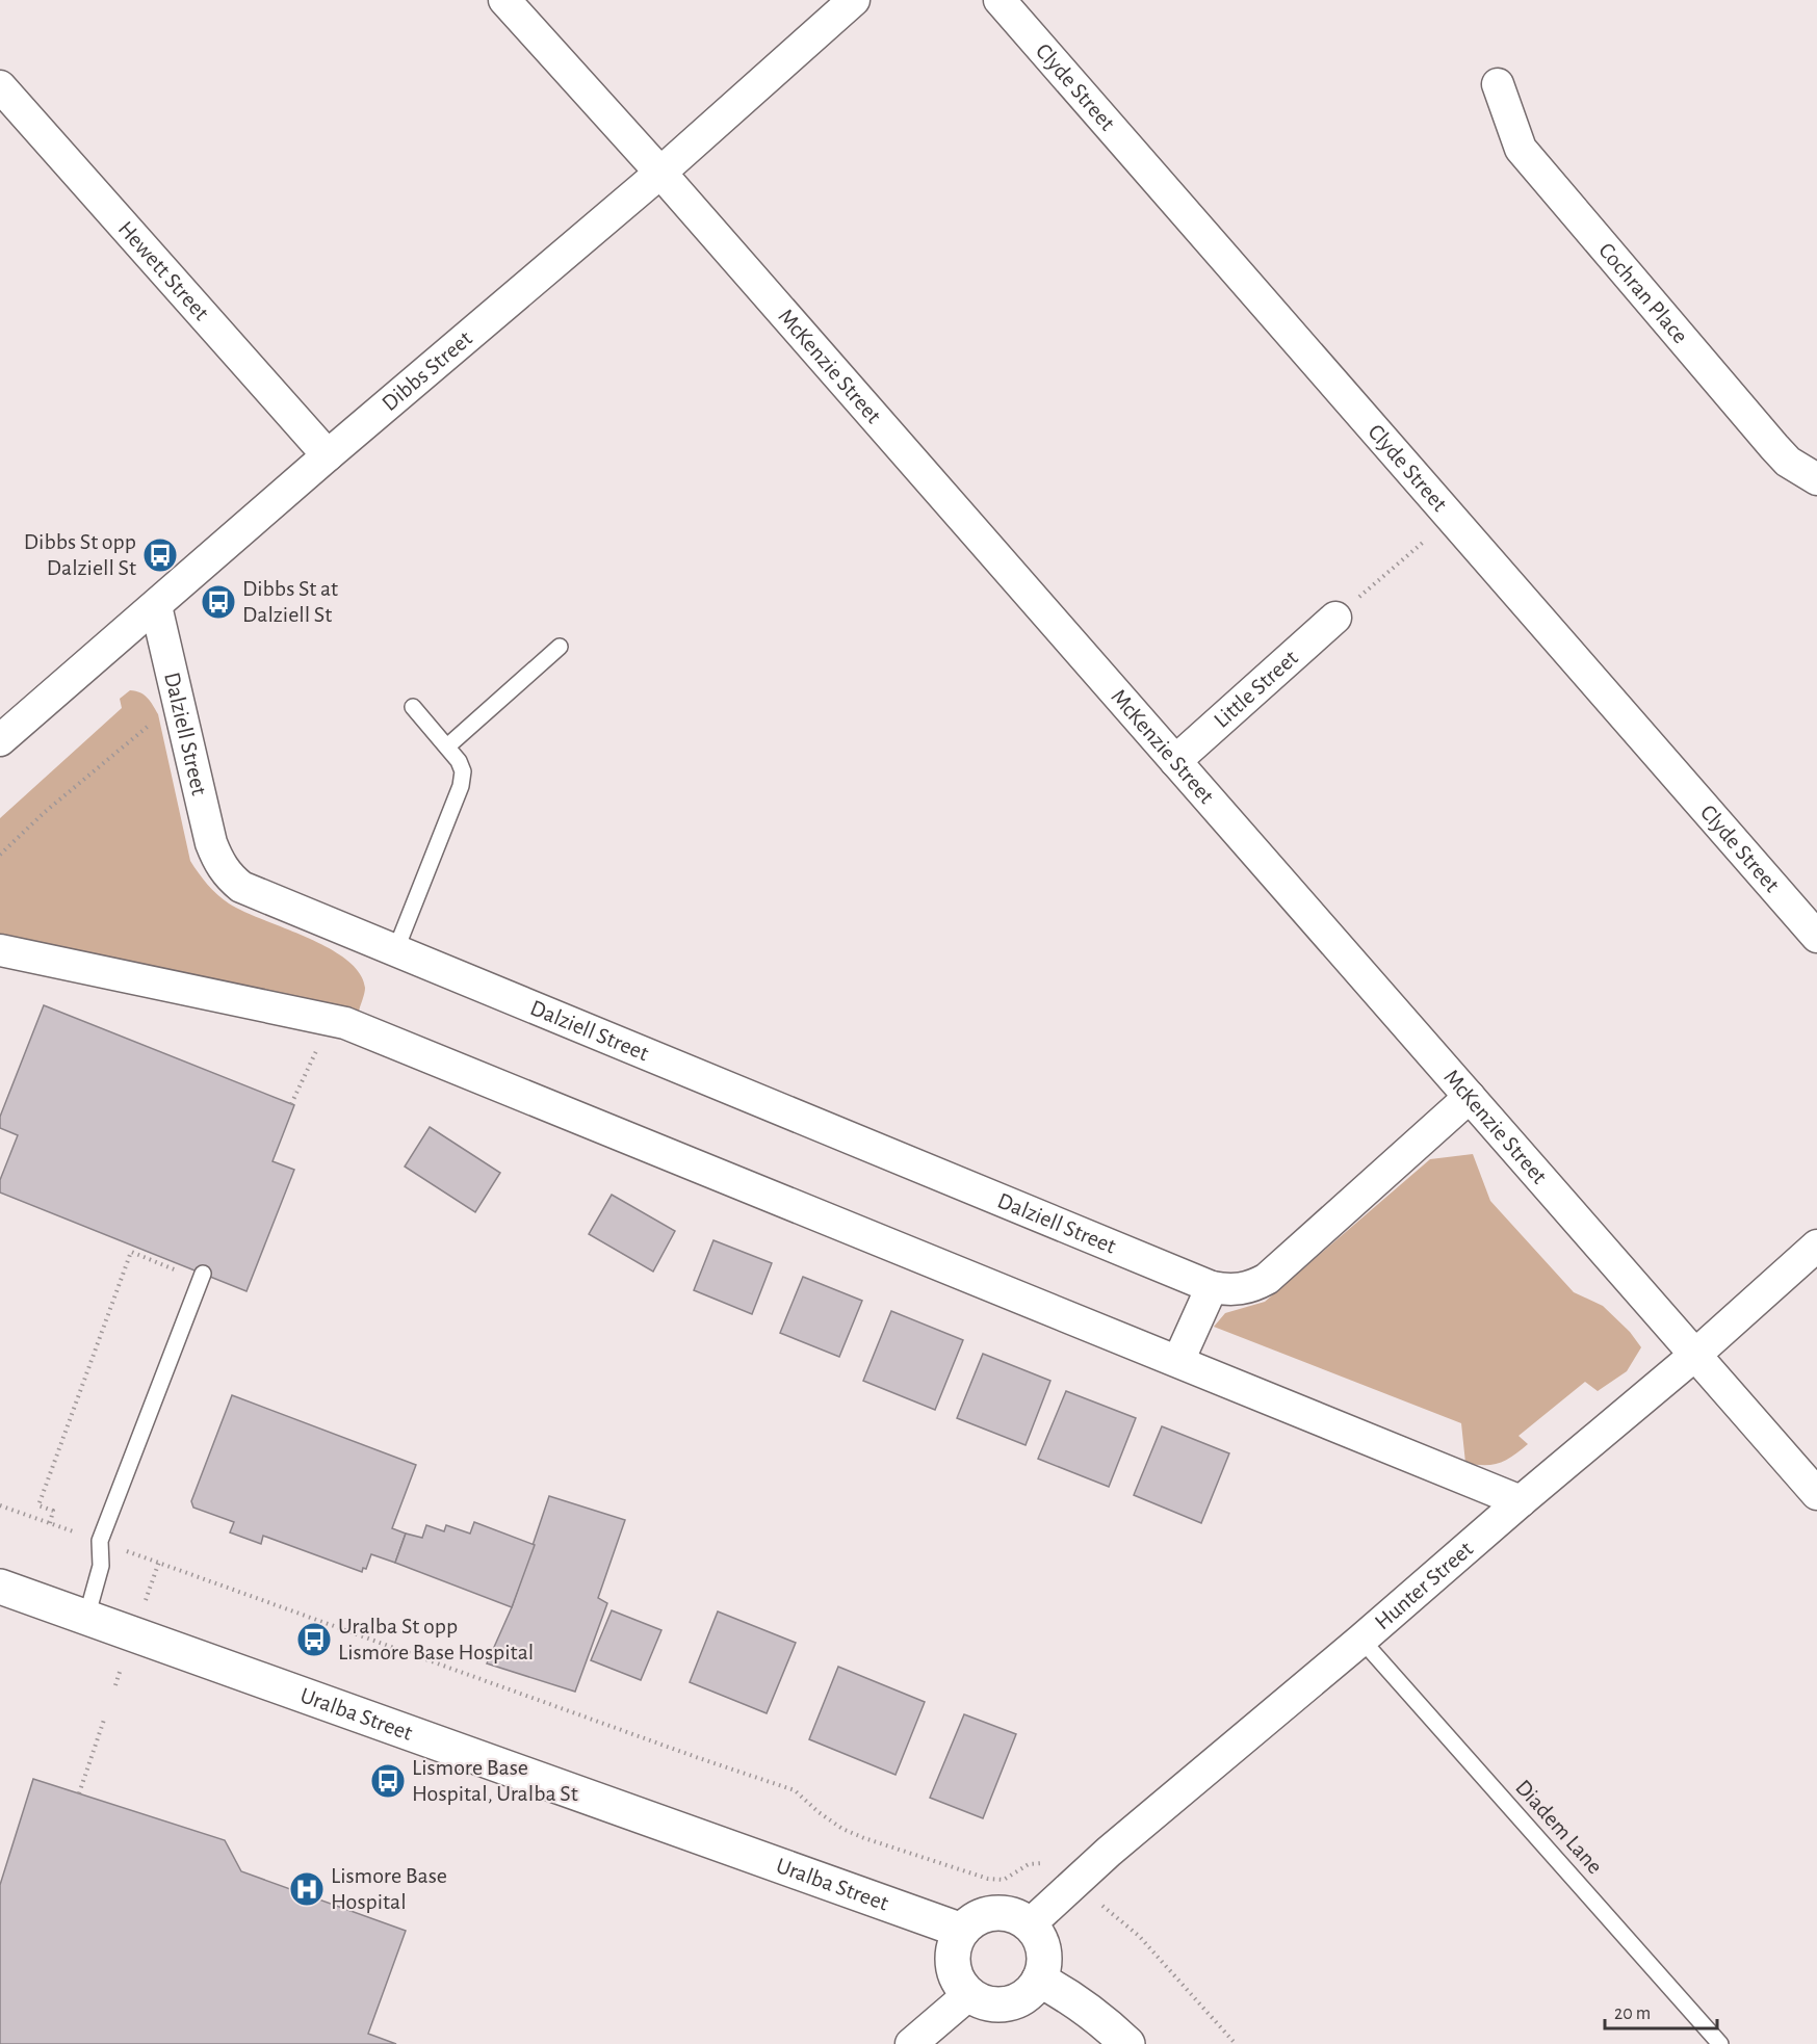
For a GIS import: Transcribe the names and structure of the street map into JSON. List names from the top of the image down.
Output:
{
  "streets": {
    "main road": ["Uralba Street"],
    "street": [
      "Clyde Street",
      "Hewett Street",
      "Cochran Place",
      "McKenzie Street",
      "Dibbs Street",
      "Little Street",
      "Dalziell Street",
      "Hunter Street"
    ],
    "lane": ["Diadem Lane"]
  },
  "crossings": [
    ["Hewett Street", "Dibbs Street"],
    ["McKenzie Street", "Dibbs Street"],
    ["McKenzie Street", "Little Street"],
    ["McKenzie Street", "Dalziell Street"],
    ["McKenzie Street", "Hunter Street"],
    ["Dibbs Street", "Dalziell Street"],
    ["Hunter Street", "Uralba Street"],
    ["Hunter Street", "Diadem Lane"]
  ],
  "places": {
    "bus stop": [
      "Dibbs St opp Dalziell St",
      "Dibbs St at Dalziell St",
      "Uralba St opp Lismore Base Hospital",
      "Lismore Base Hospital, Uralba St"
    ],
    "hospital": ["Lismore Base Hospital"]
  },
  "scale_bar": "20 m"
}
